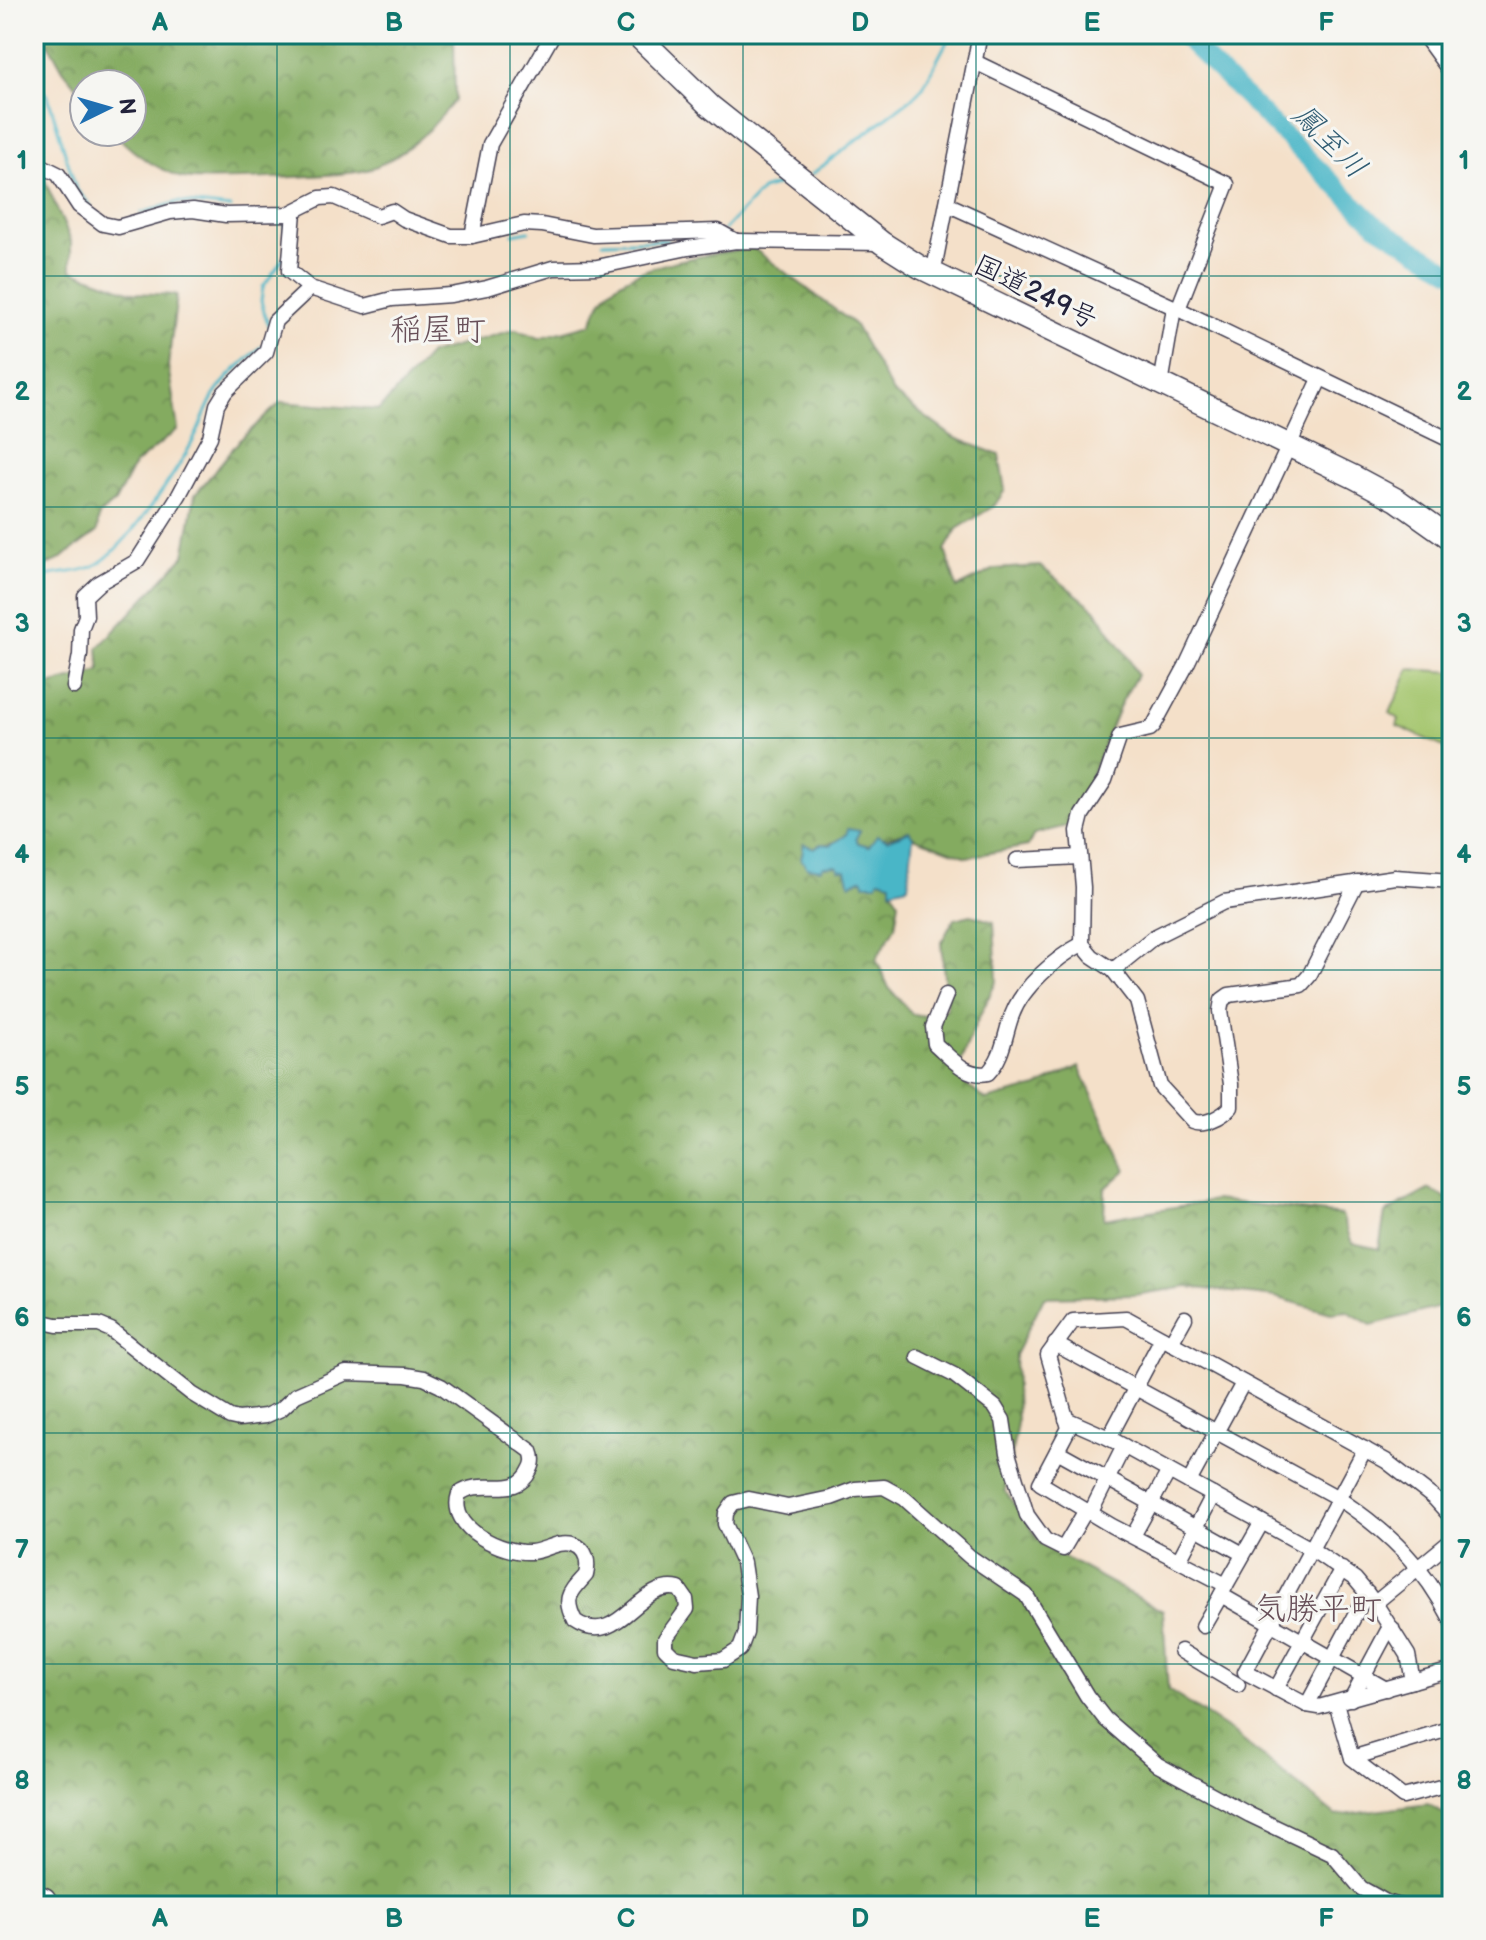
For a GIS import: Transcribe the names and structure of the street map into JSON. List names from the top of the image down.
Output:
{
  "streets": {
    "highway": ["国道249号"]
  },
  "districts": ["稲屋町", "気勝平町"],
  "water": ["鳳至川"],
  "north": "right",
  "grid": {
    "columns": [
      "A",
      "B",
      "C",
      "D",
      "E",
      "F"
    ],
    "rows": [
      "1",
      "2",
      "3",
      "4",
      "5",
      "6",
      "7",
      "8"
    ]
  }
}
